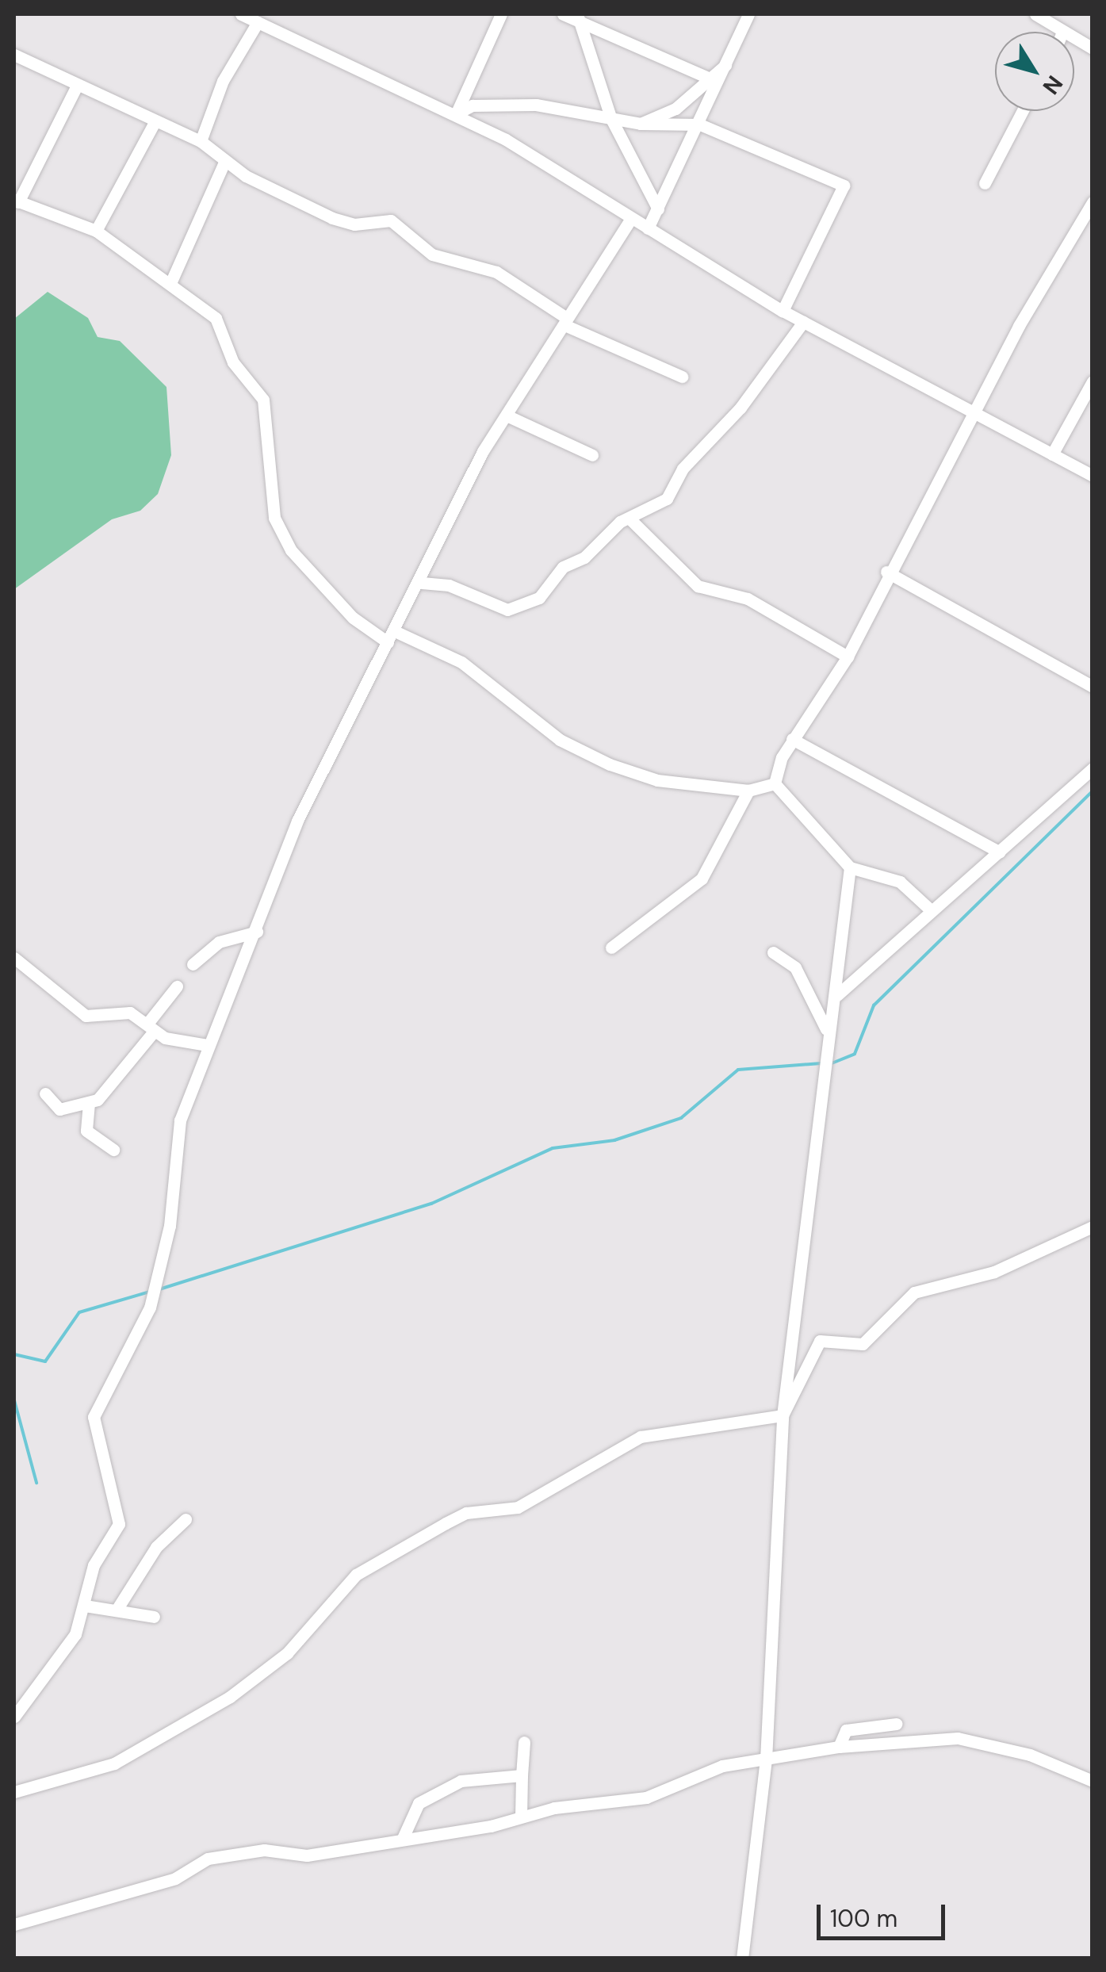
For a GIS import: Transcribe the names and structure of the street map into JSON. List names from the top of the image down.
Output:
{
  "scale_bar": "100 m",
  "north": "bottom right"
}
